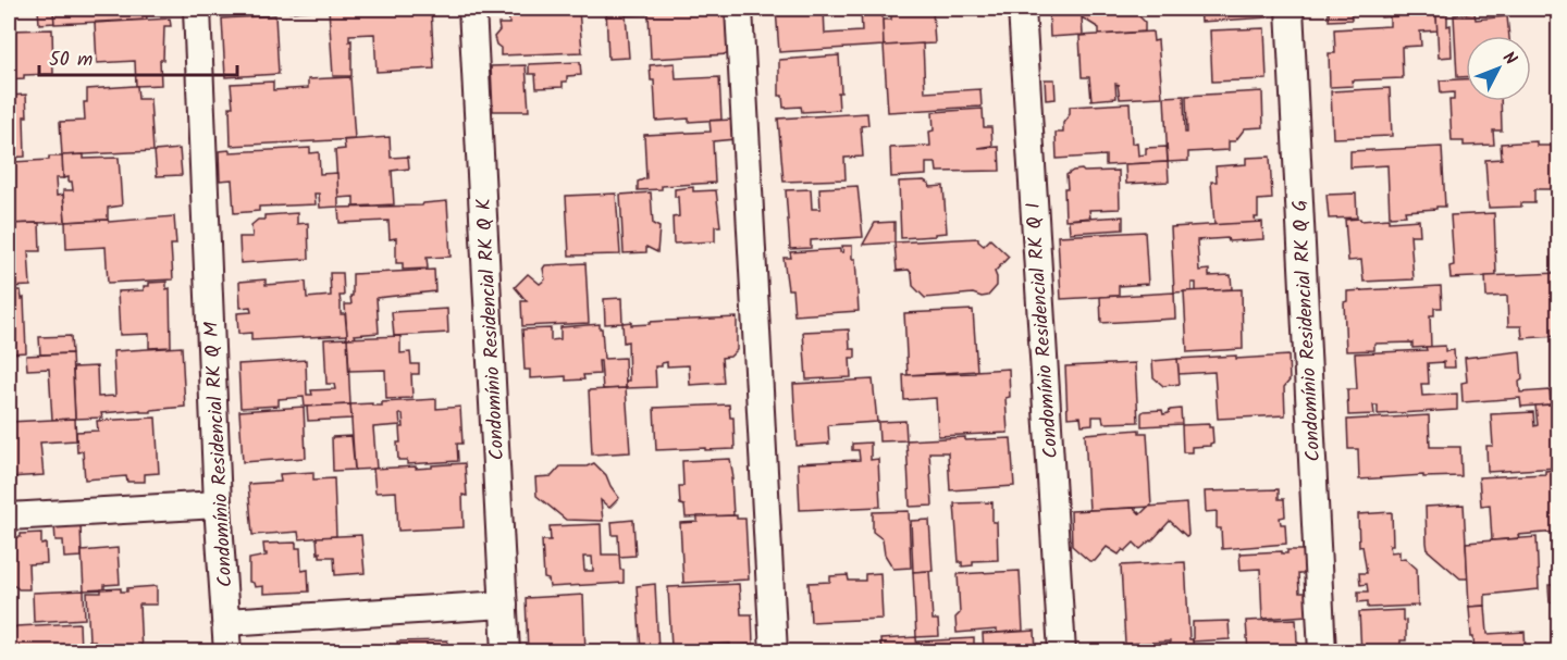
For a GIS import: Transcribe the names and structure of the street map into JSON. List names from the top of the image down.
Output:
{
  "streets": {
    "street": [
      "Condomínio Residencial RK Q K",
      "Condomínio Residencial RK Q I",
      "Condomínio Residencial RK Q G",
      "Condomínio Residencial RK Q M"
    ]
  },
  "scale_bar": "50 m",
  "north": "top right"
}
